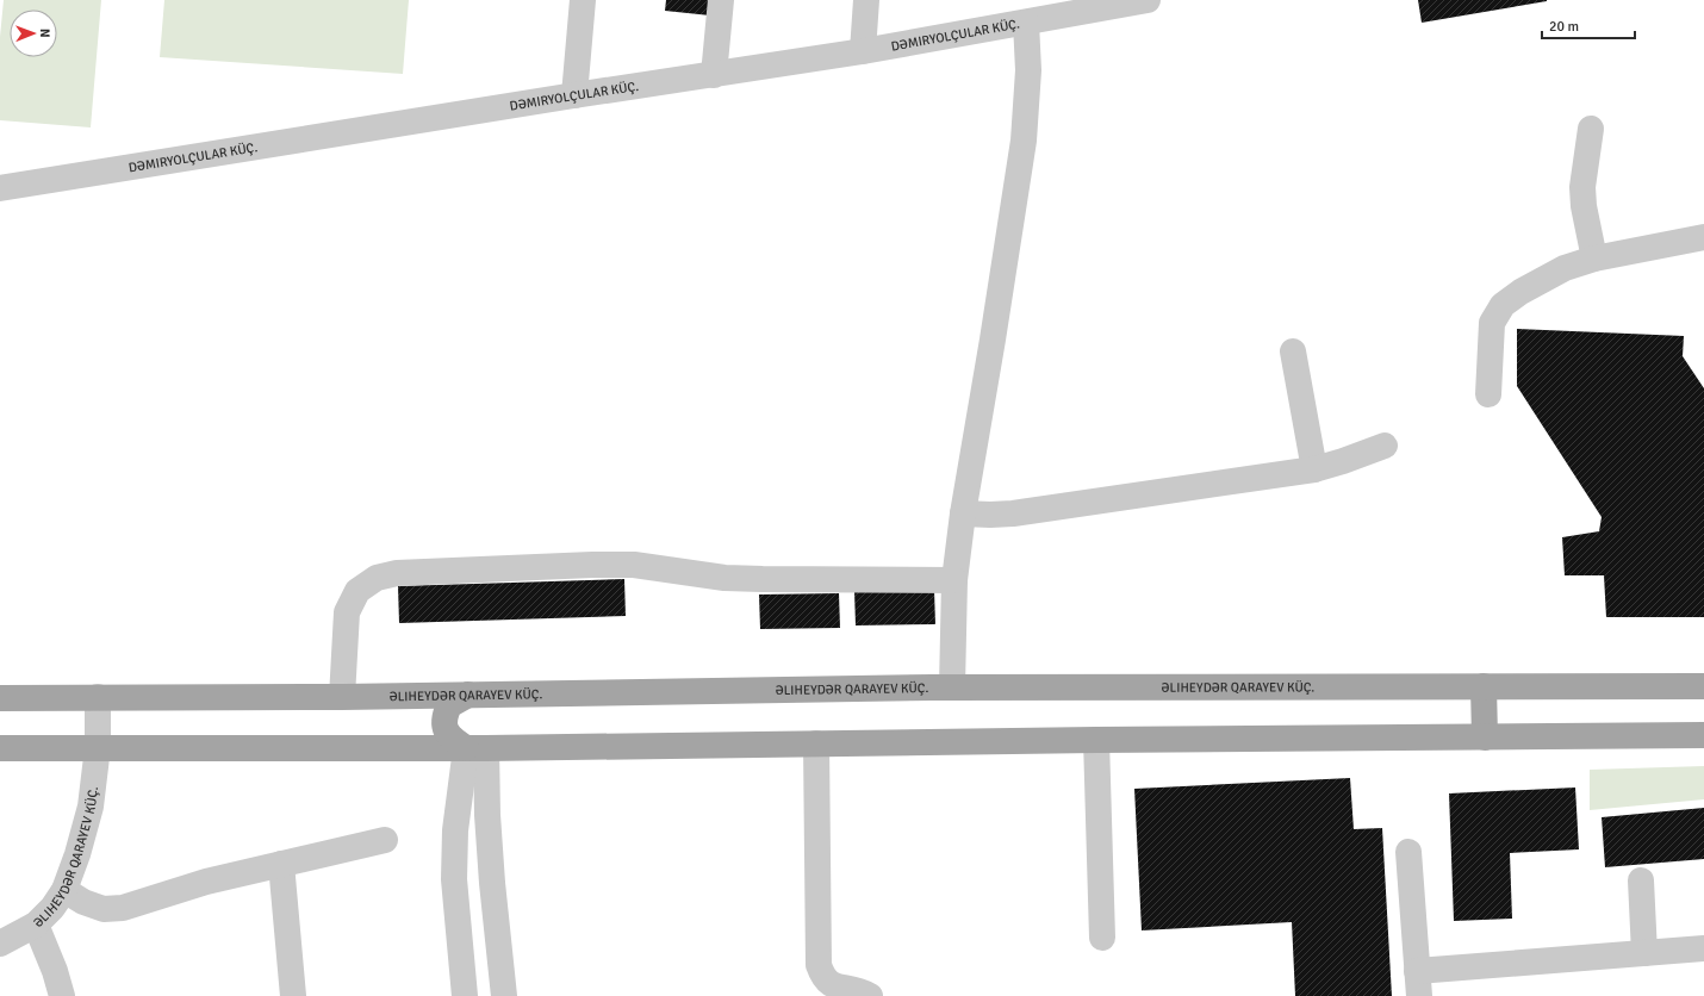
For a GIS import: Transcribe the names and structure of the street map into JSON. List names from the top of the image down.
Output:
{
  "streets": {
    "main road": ["ƏLIHEYDƏR QARAYEV KÜÇ."],
    "street": ["DƏMIRYOLÇULAR KÜÇ."]
  },
  "scale_bar": "20 m",
  "north": "right"
}
